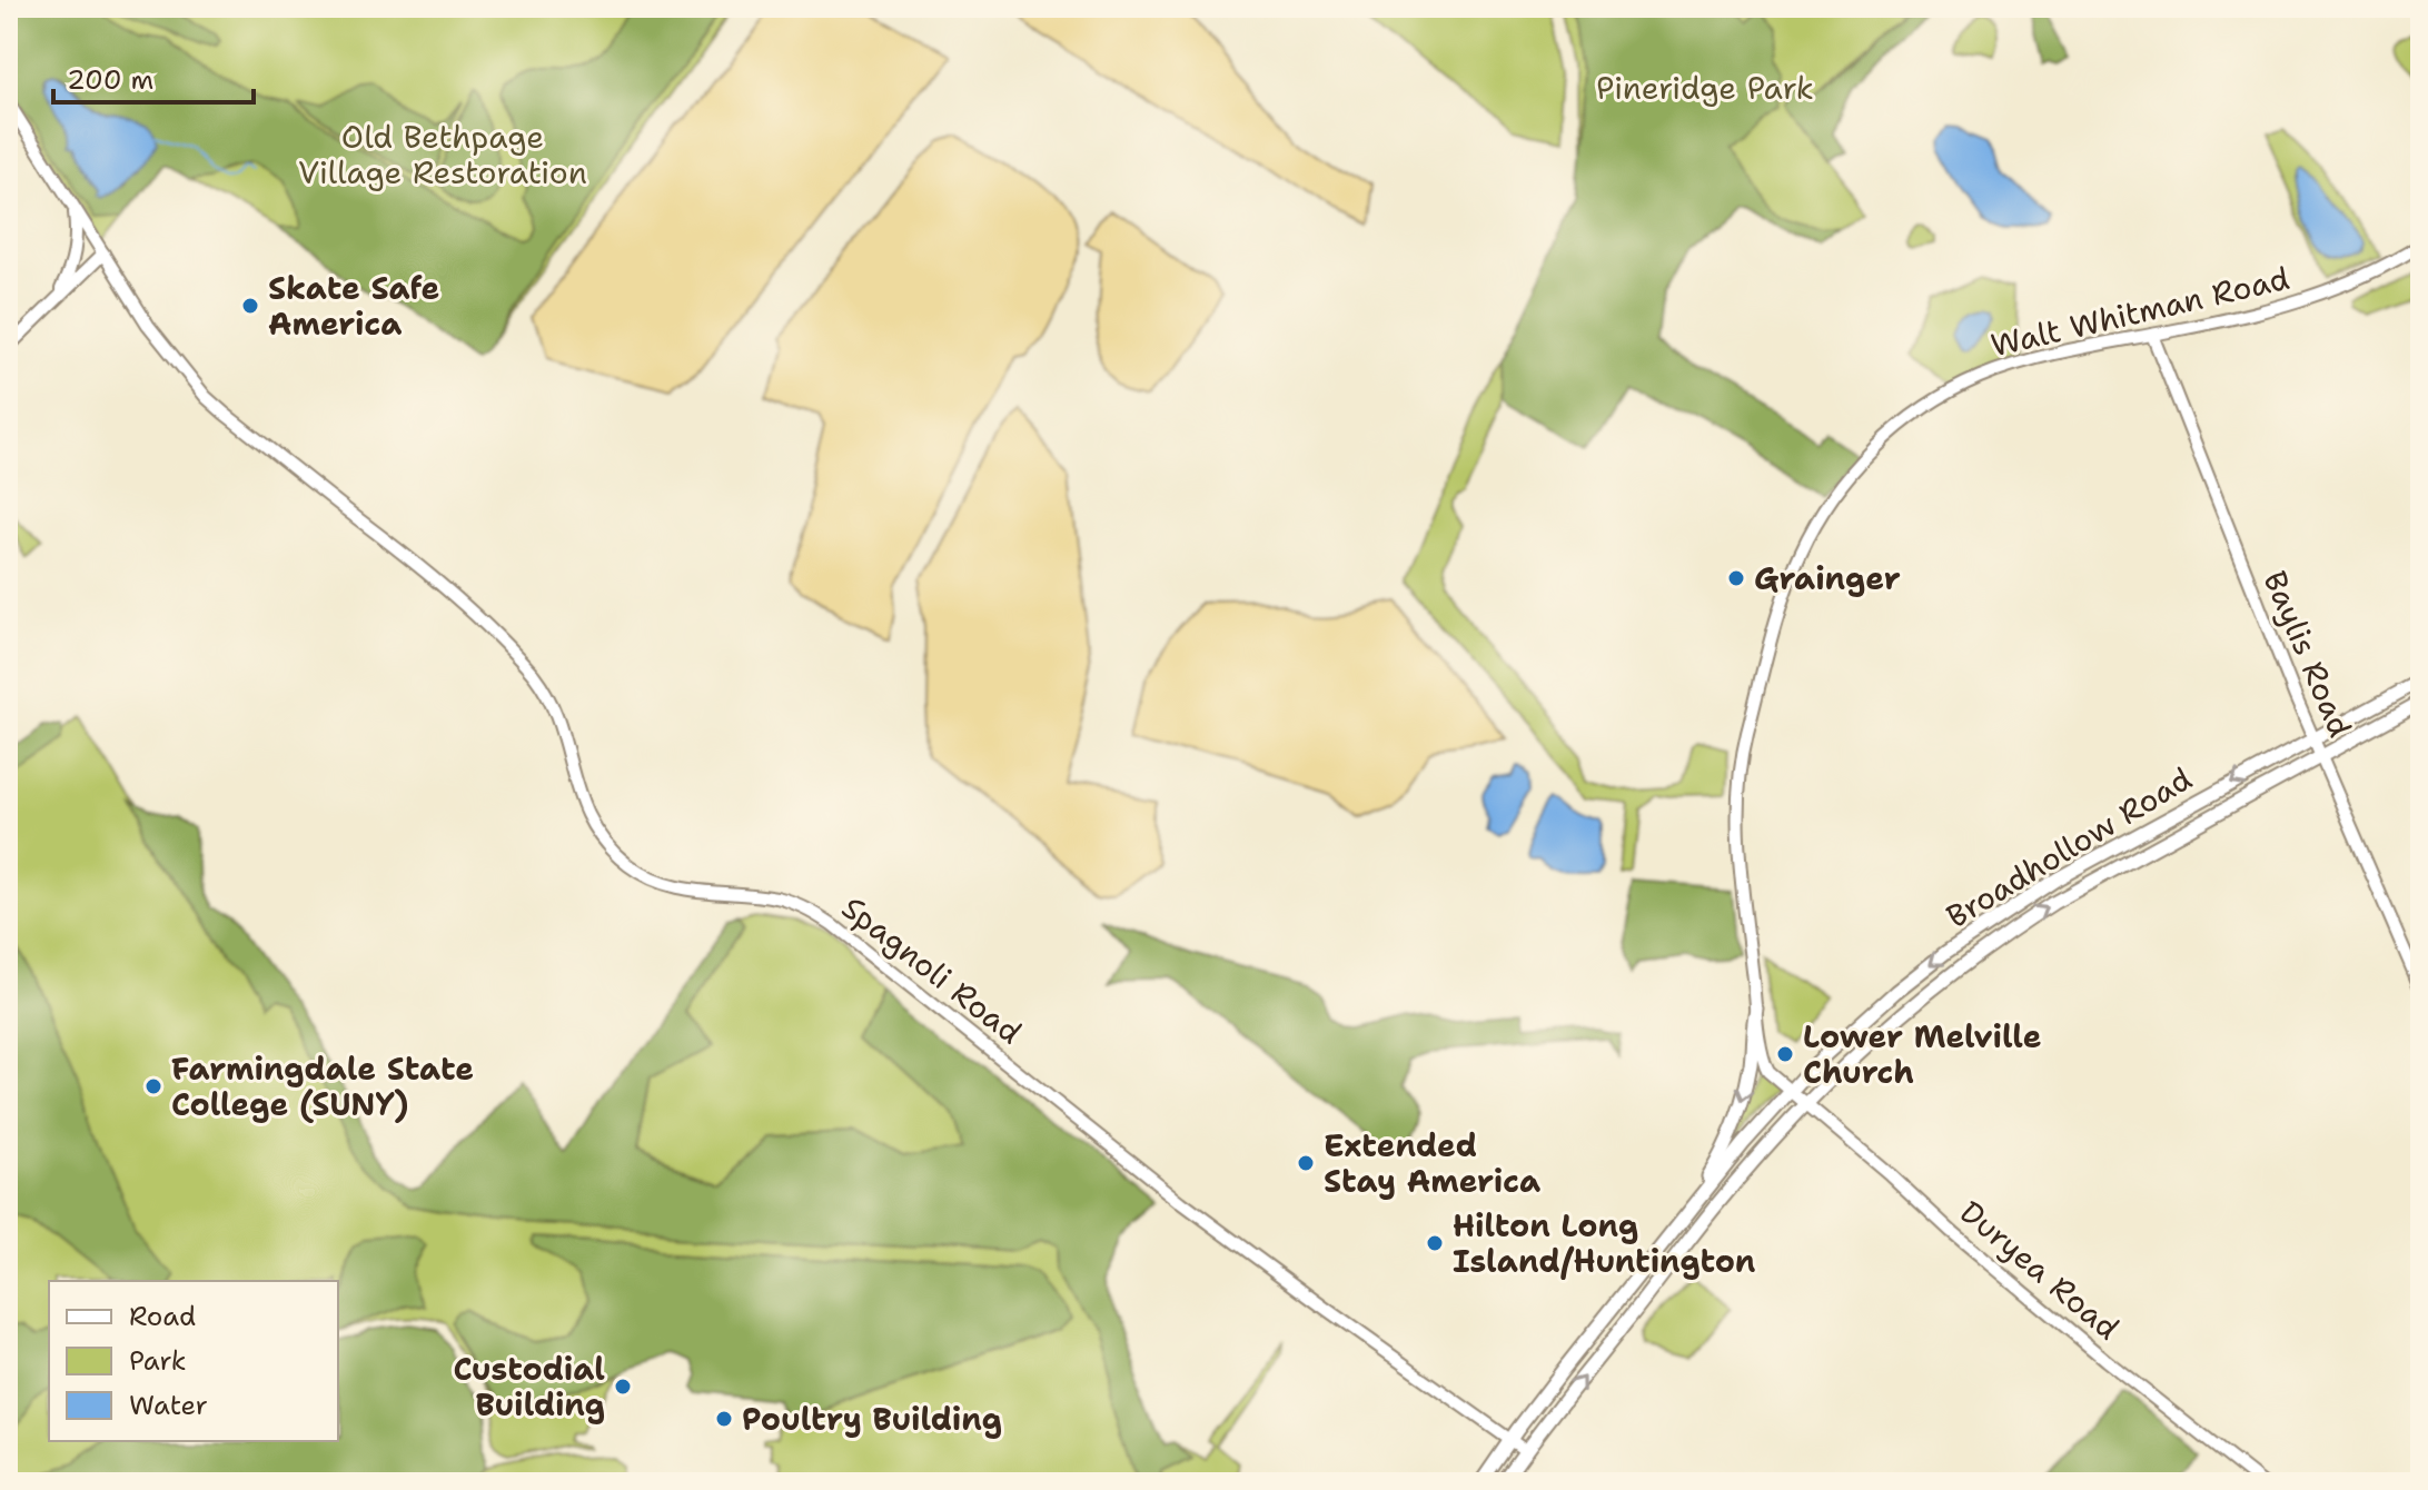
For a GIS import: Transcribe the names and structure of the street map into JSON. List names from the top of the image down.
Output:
{
  "streets": {
    "main road": [
      "Walt Whitman Road",
      "Baylis Road",
      "Broadhollow Road",
      "Spagnoli Road",
      "Duryea Road"
    ]
  },
  "crossings": [
    ["Walt Whitman Road", "Baylis Road"],
    ["Walt Whitman Road", "Broadhollow Road"],
    ["Walt Whitman Road", "Duryea Road"],
    ["Baylis Road", "Broadhollow Road"],
    ["Broadhollow Road", "Spagnoli Road"],
    ["Broadhollow Road", "Duryea Road"]
  ],
  "parks": ["Pineridge Park", "Old Bethpage Village Restoration"],
  "places": [
    "Skate Safe America",
    "Grainger",
    "Lower Melville Church",
    "Farmingdale State College (SUNY)",
    "Extended Stay America",
    "Hilton Long Island/Huntington",
    "Custodial Building",
    "Poultry Building"
  ],
  "legend": ["Road", "Park", "Water"],
  "scale_bar": "200 m"
}
